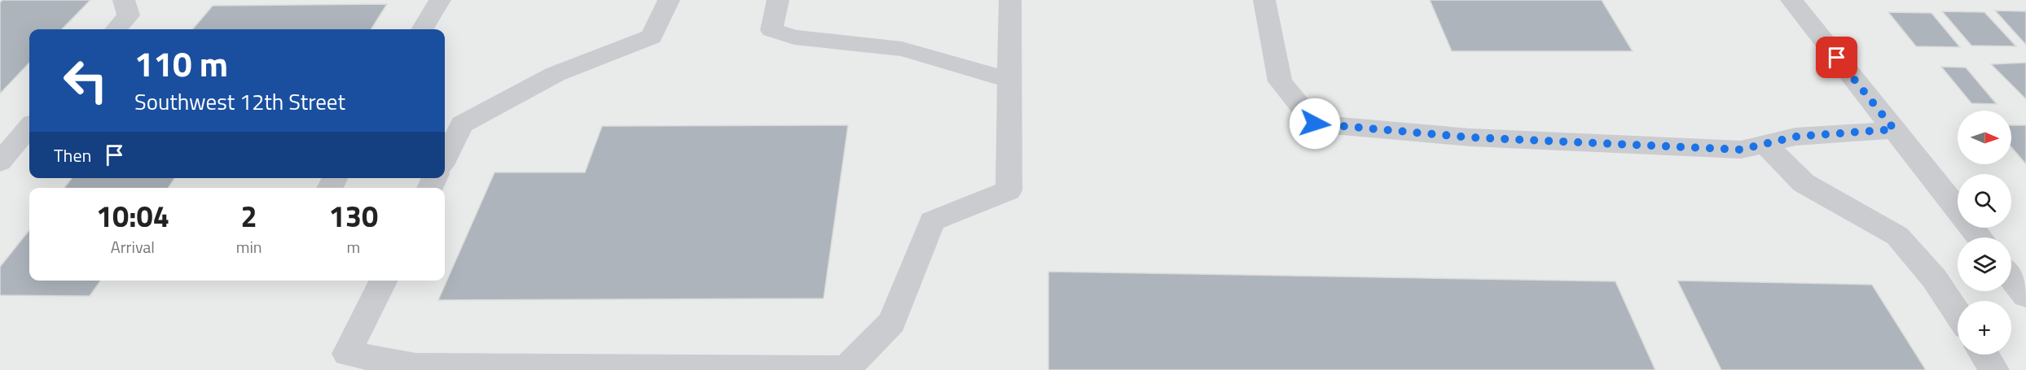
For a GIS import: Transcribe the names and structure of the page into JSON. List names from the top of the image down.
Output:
{
  "north": "right",
  "page": {
    "turn": ["110 m", "Southwest 12th Street"],
    "map_buttons": "+",
    "then": "Then",
    "eta": [
      "10:04",
      "Arrival",
      "2",
      "min",
      "130",
      "m"
    ]
  }
}
